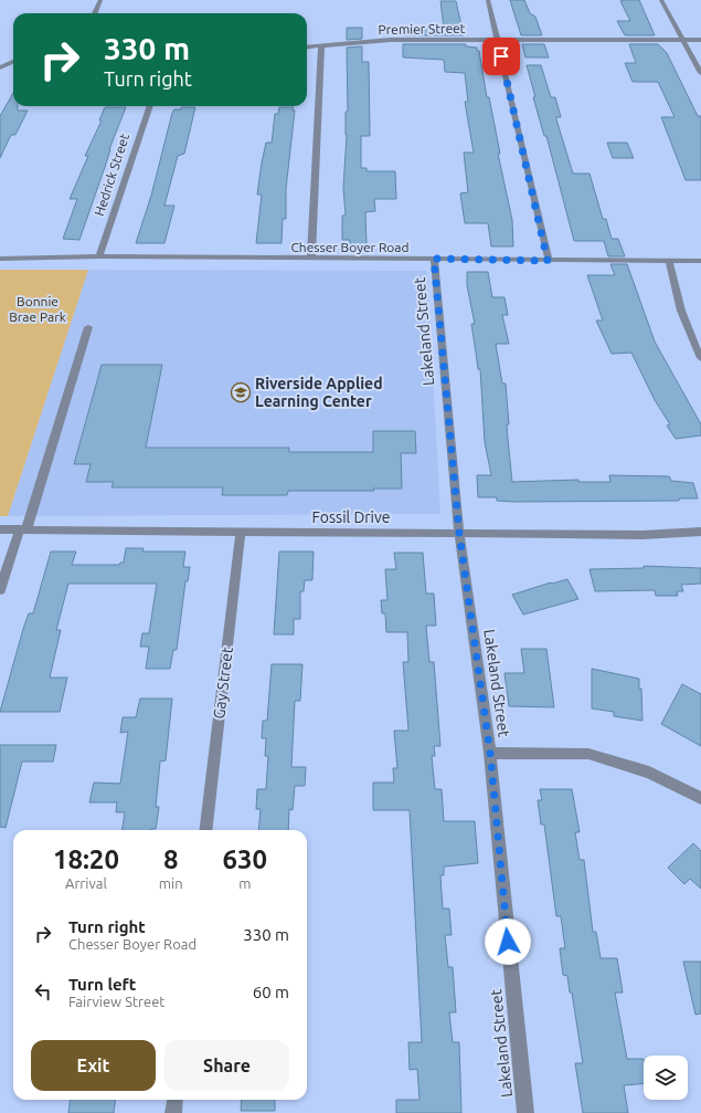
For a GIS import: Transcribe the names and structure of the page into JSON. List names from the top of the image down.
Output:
{
  "streets": {
    "street": [
      "Premier Street",
      "Hedrick Street",
      "Chesser Boyer Road",
      "Lakeland Street",
      "Fossil Drive",
      "Gay Street"
    ]
  },
  "crossings": [
    ["Hedrick Street", "Chesser Boyer Road"],
    ["Chesser Boyer Road", "Lakeland Street"],
    ["Lakeland Street", "Fossil Drive"],
    ["Fossil Drive", "Gay Street"]
  ],
  "parks": ["Bonnie Brae Park"],
  "places": {
    "school or university": ["Riverside Applied Learning Center"]
  },
  "page": {
    "turn": ["330 m", "Turn right"],
    "eta": [
      "18:20",
      "Arrival",
      "8",
      "min",
      "630",
      "m"
    ],
    "list": [
      {
        "name": "Turn right",
        "note": "Chesser Boyer Road",
        "value": "330 m"
      },
      {
        "name": "Turn left",
        "note": "Fairview Street",
        "value": "60 m"
      }
    ],
    "buttons": ["Exit", "Share"]
  }
}
